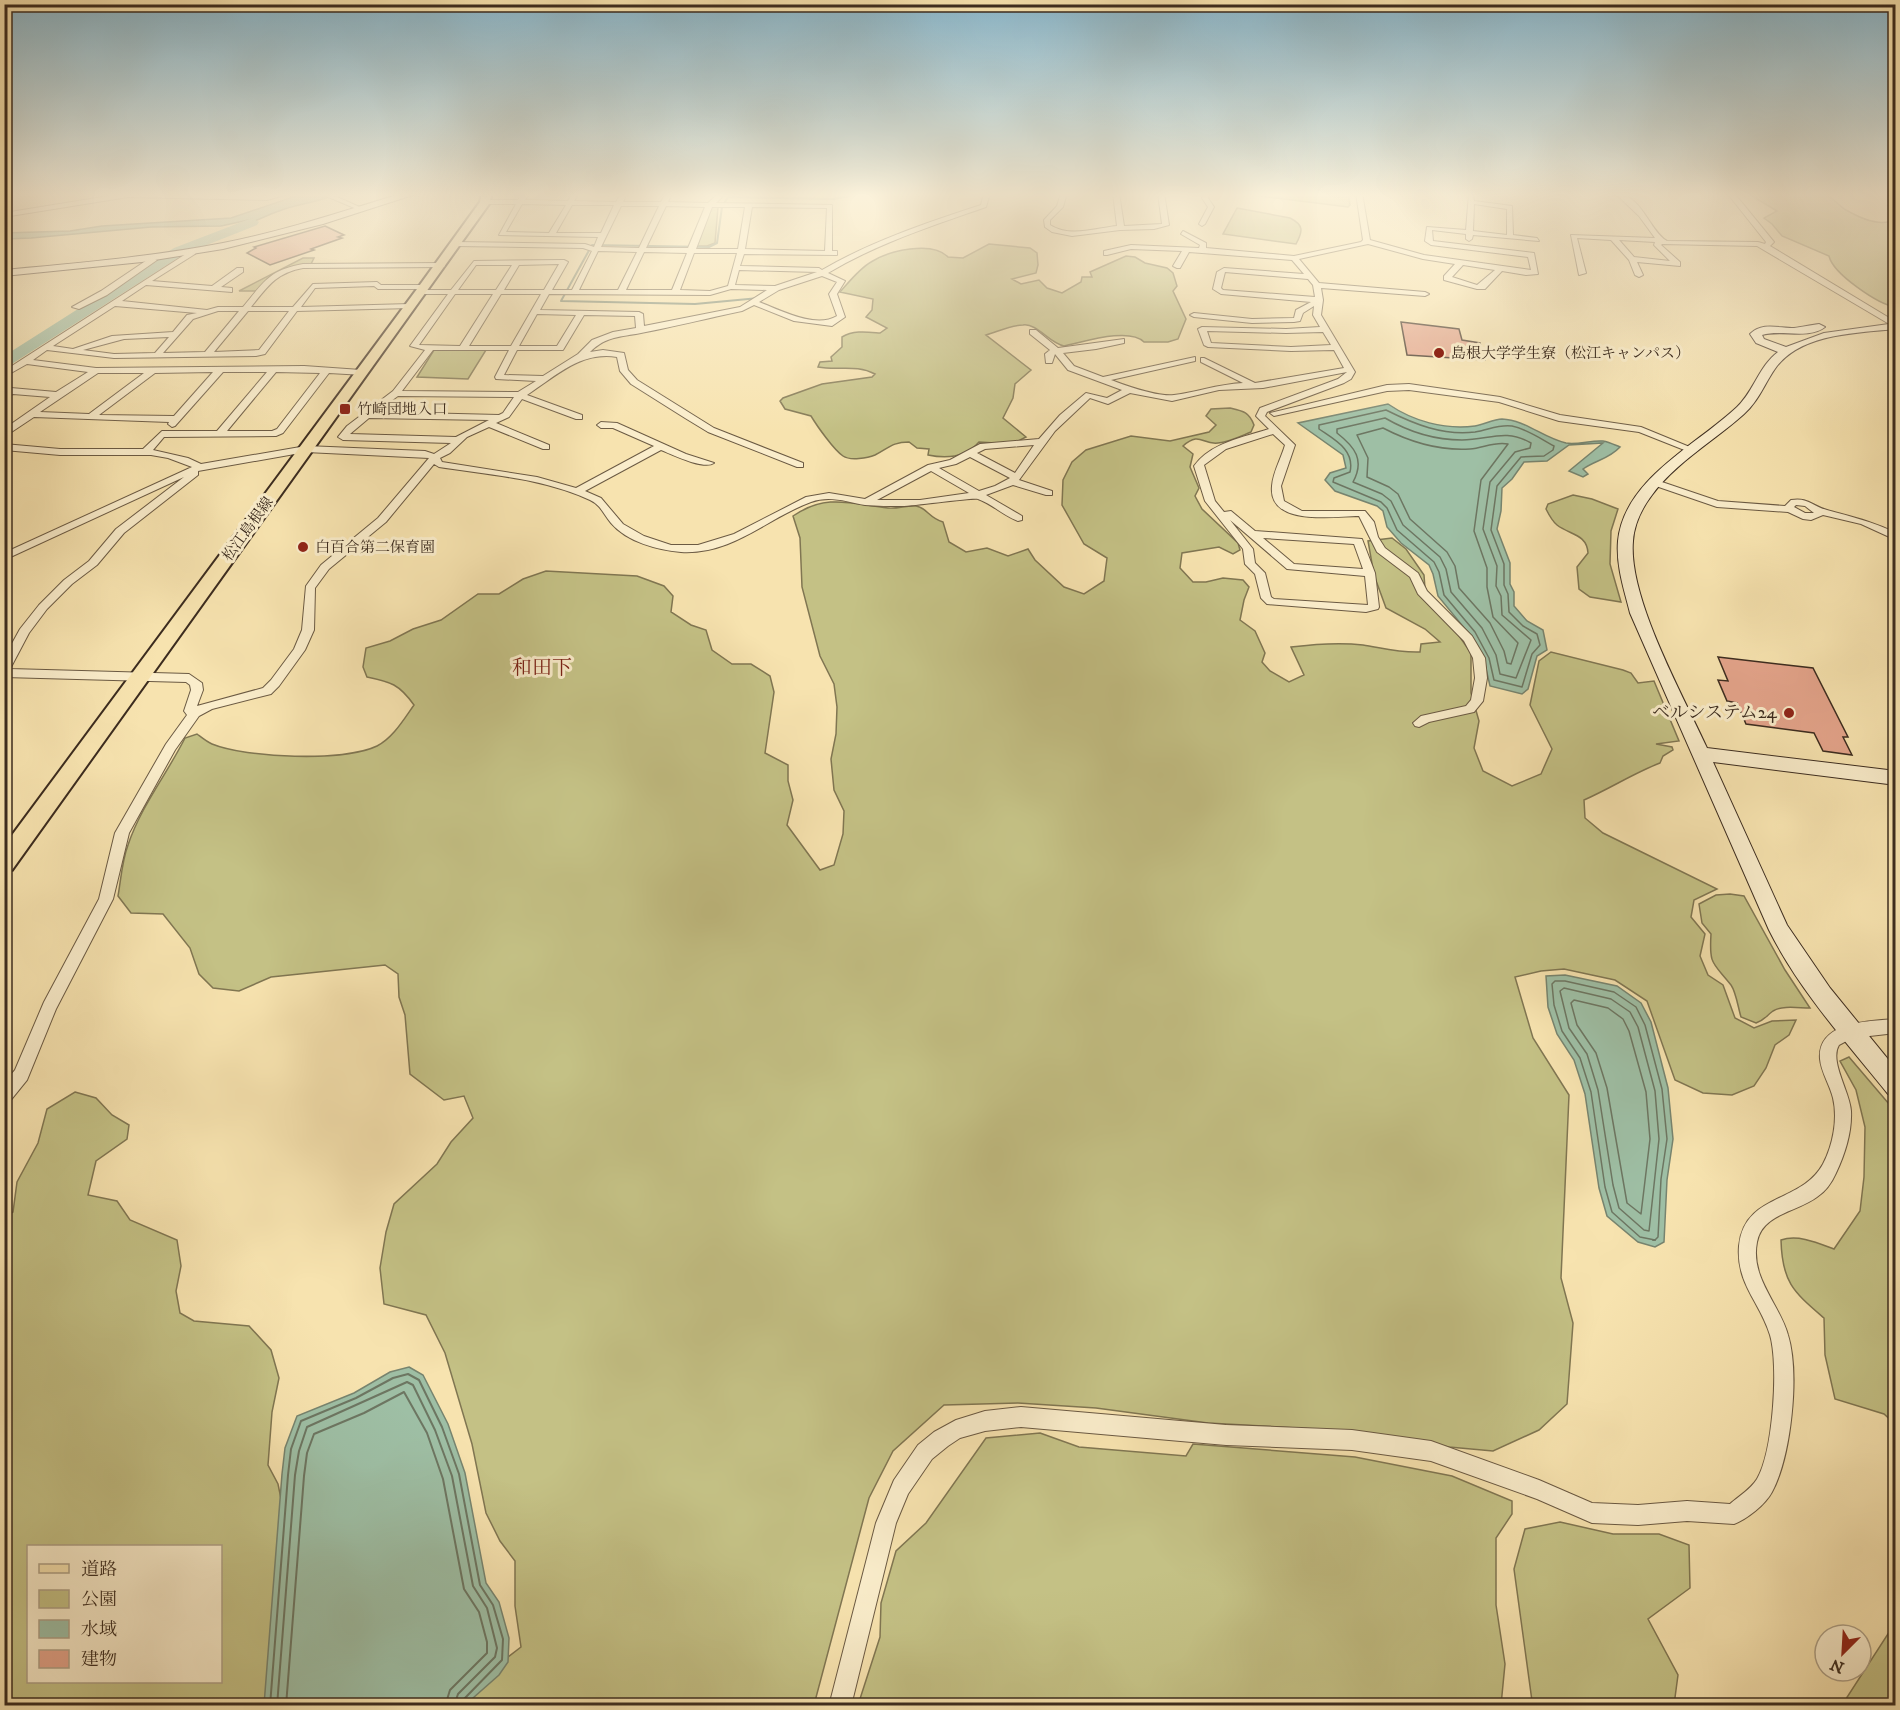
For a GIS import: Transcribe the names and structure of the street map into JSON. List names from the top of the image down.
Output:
{
  "streets": {
    "main road": ["松江島根線"]
  },
  "districts": ["和田下"],
  "places": {
    "other": ["島根大学学生寮（松江キャンパス）", "白百合第二保育園", "ベルシステム24"],
    "transit": ["竹崎団地入口"]
  },
  "legend": [
    "道路",
    "公園",
    "水域",
    "建物"
  ],
  "north": "bottom left"
}
